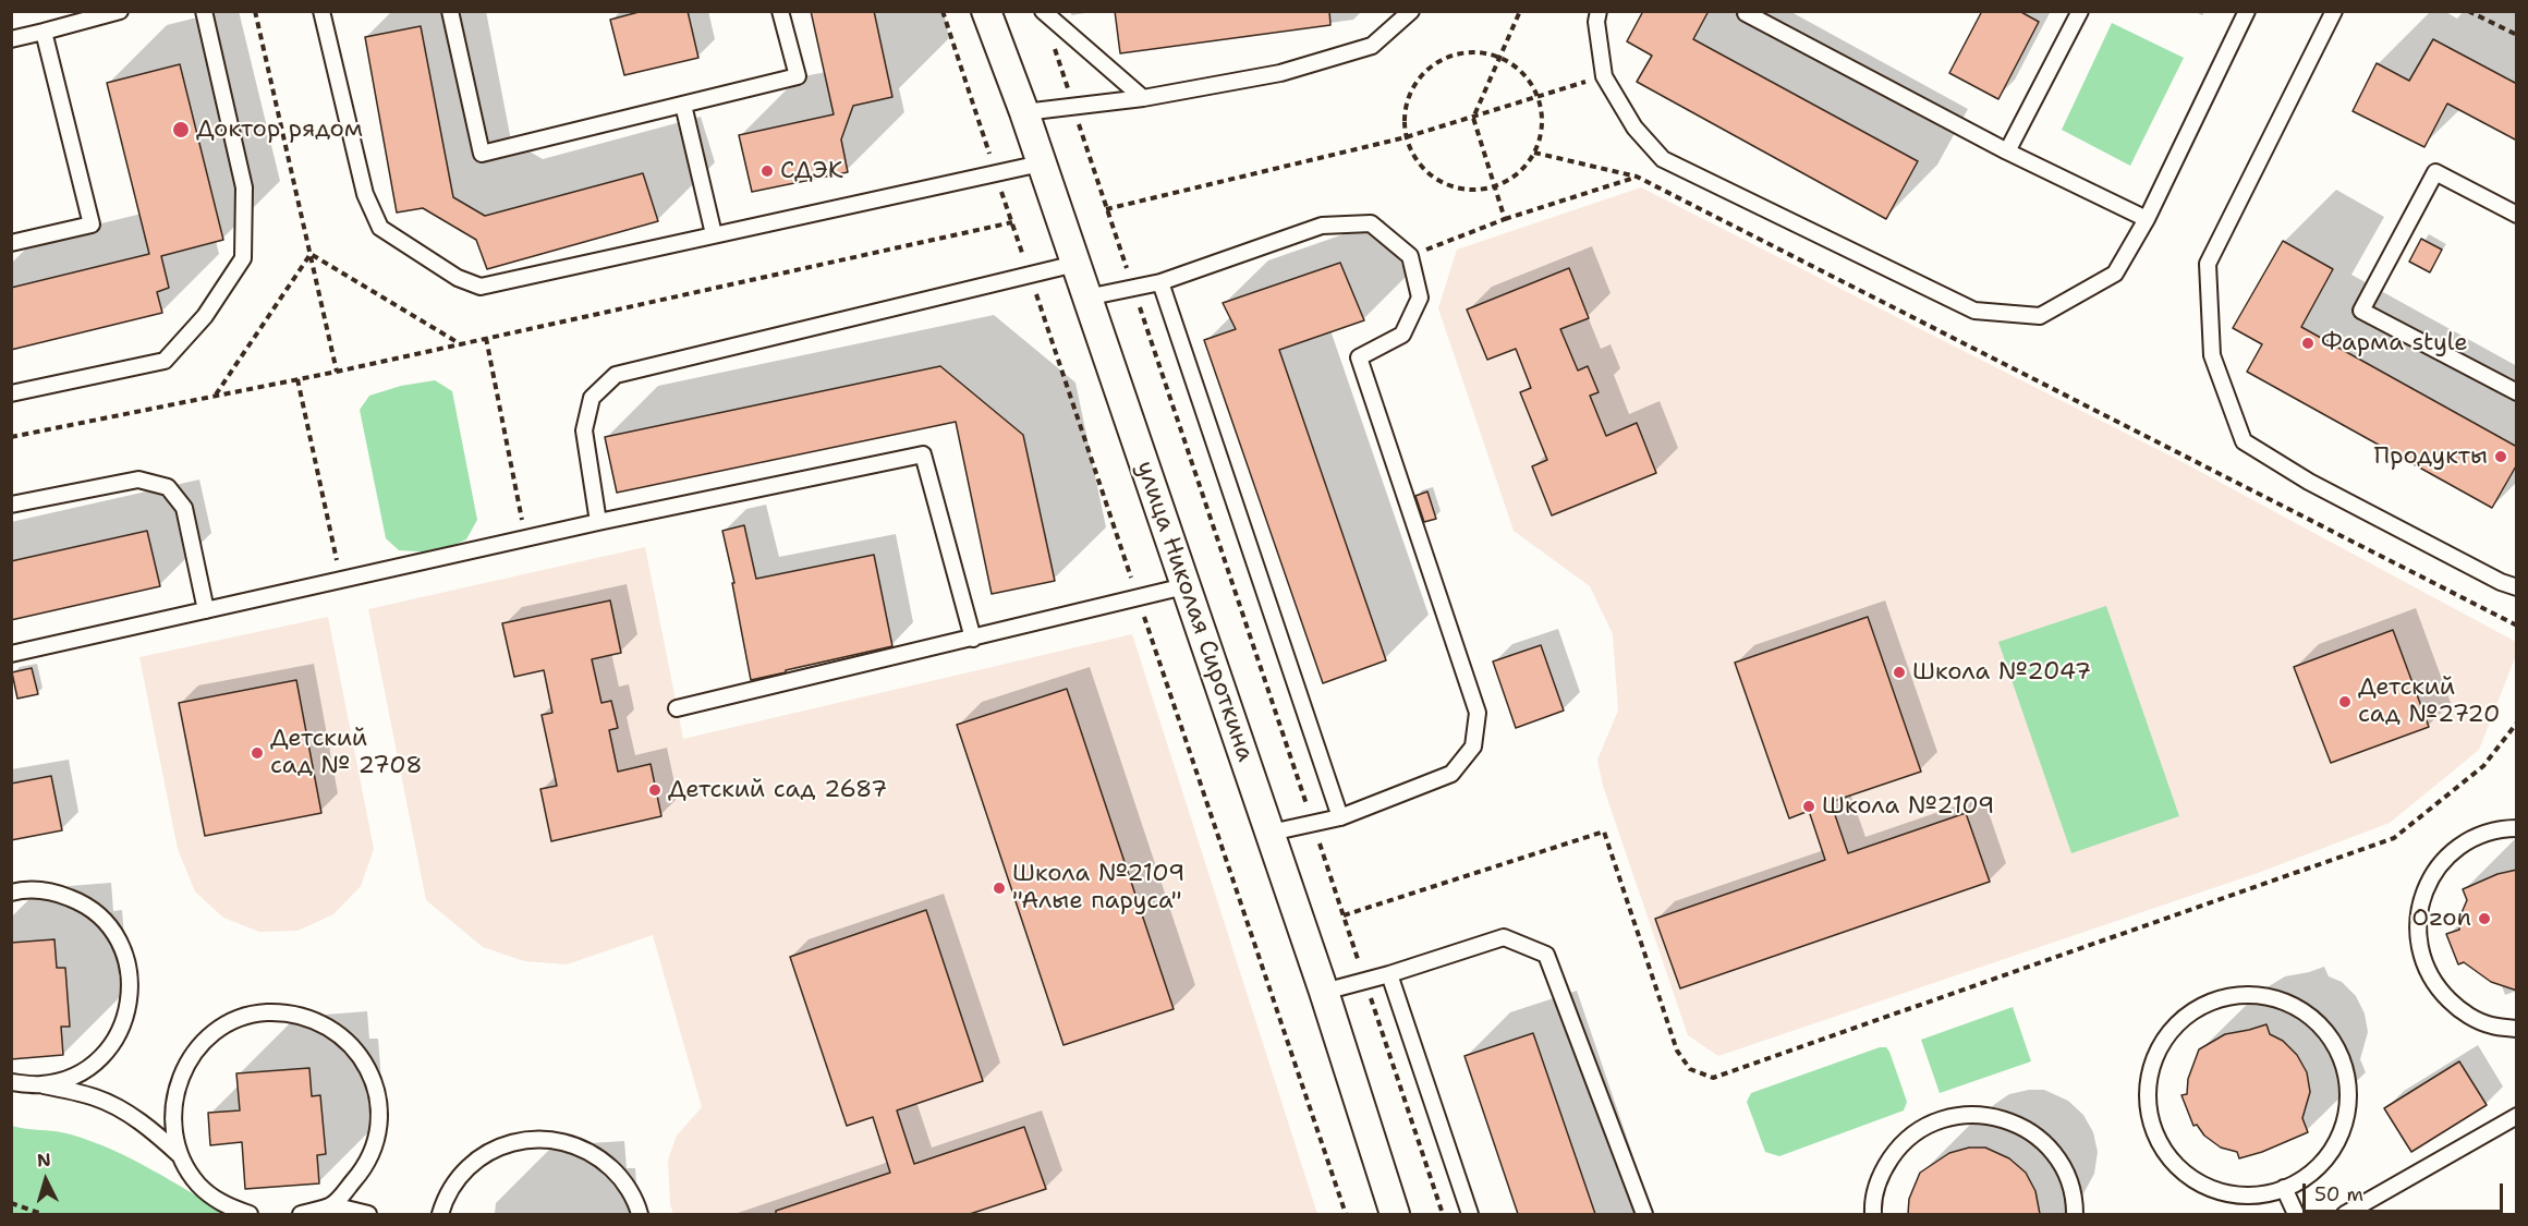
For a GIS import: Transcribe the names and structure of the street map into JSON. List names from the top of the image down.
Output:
{
  "streets": {
    "street": ["улица Николая Сироткина"]
  },
  "places": [
    "Доктор рядом",
    "СДЭК",
    "Фарма style",
    "Продукты",
    "Школа №2047",
    "Детский сад №2720",
    "Детский сад № 2708",
    "Детский сад 2687",
    "Школа №2109",
    "Школа №2109 \"Алые паруса\"",
    "Ozon"
  ],
  "scale_bar": "50 m",
  "north": "top"
}
